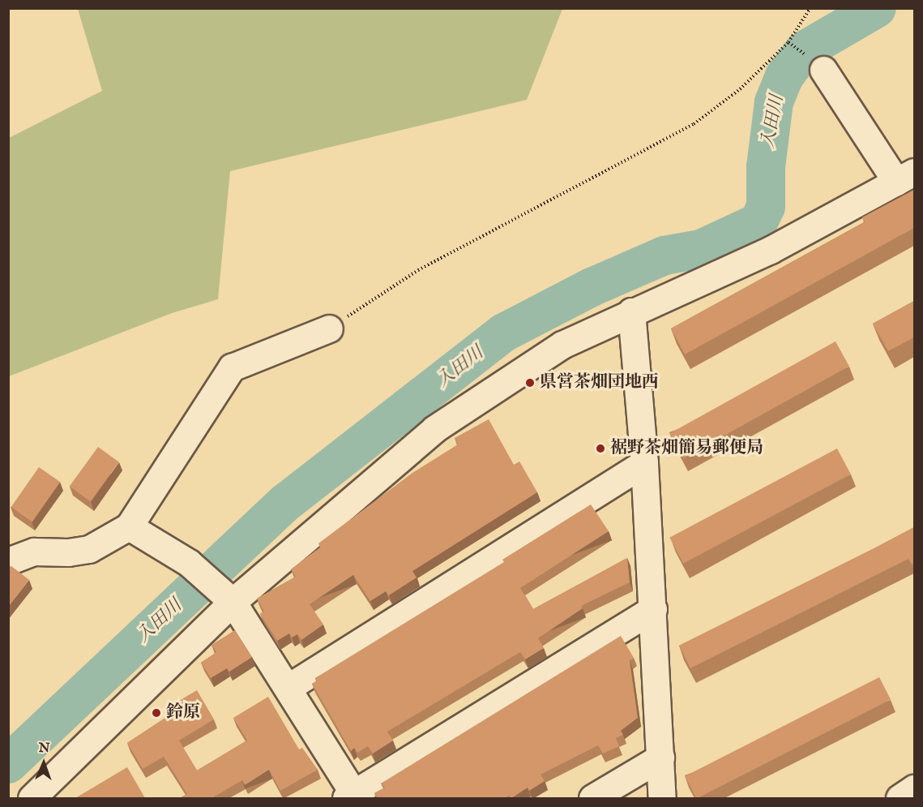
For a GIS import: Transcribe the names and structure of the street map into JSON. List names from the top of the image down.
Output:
{
  "water": ["入田川"],
  "places": ["県営茶畑団地西", "裾野茶畑簡易郵便局", "鈴原"],
  "north": "top"
}
